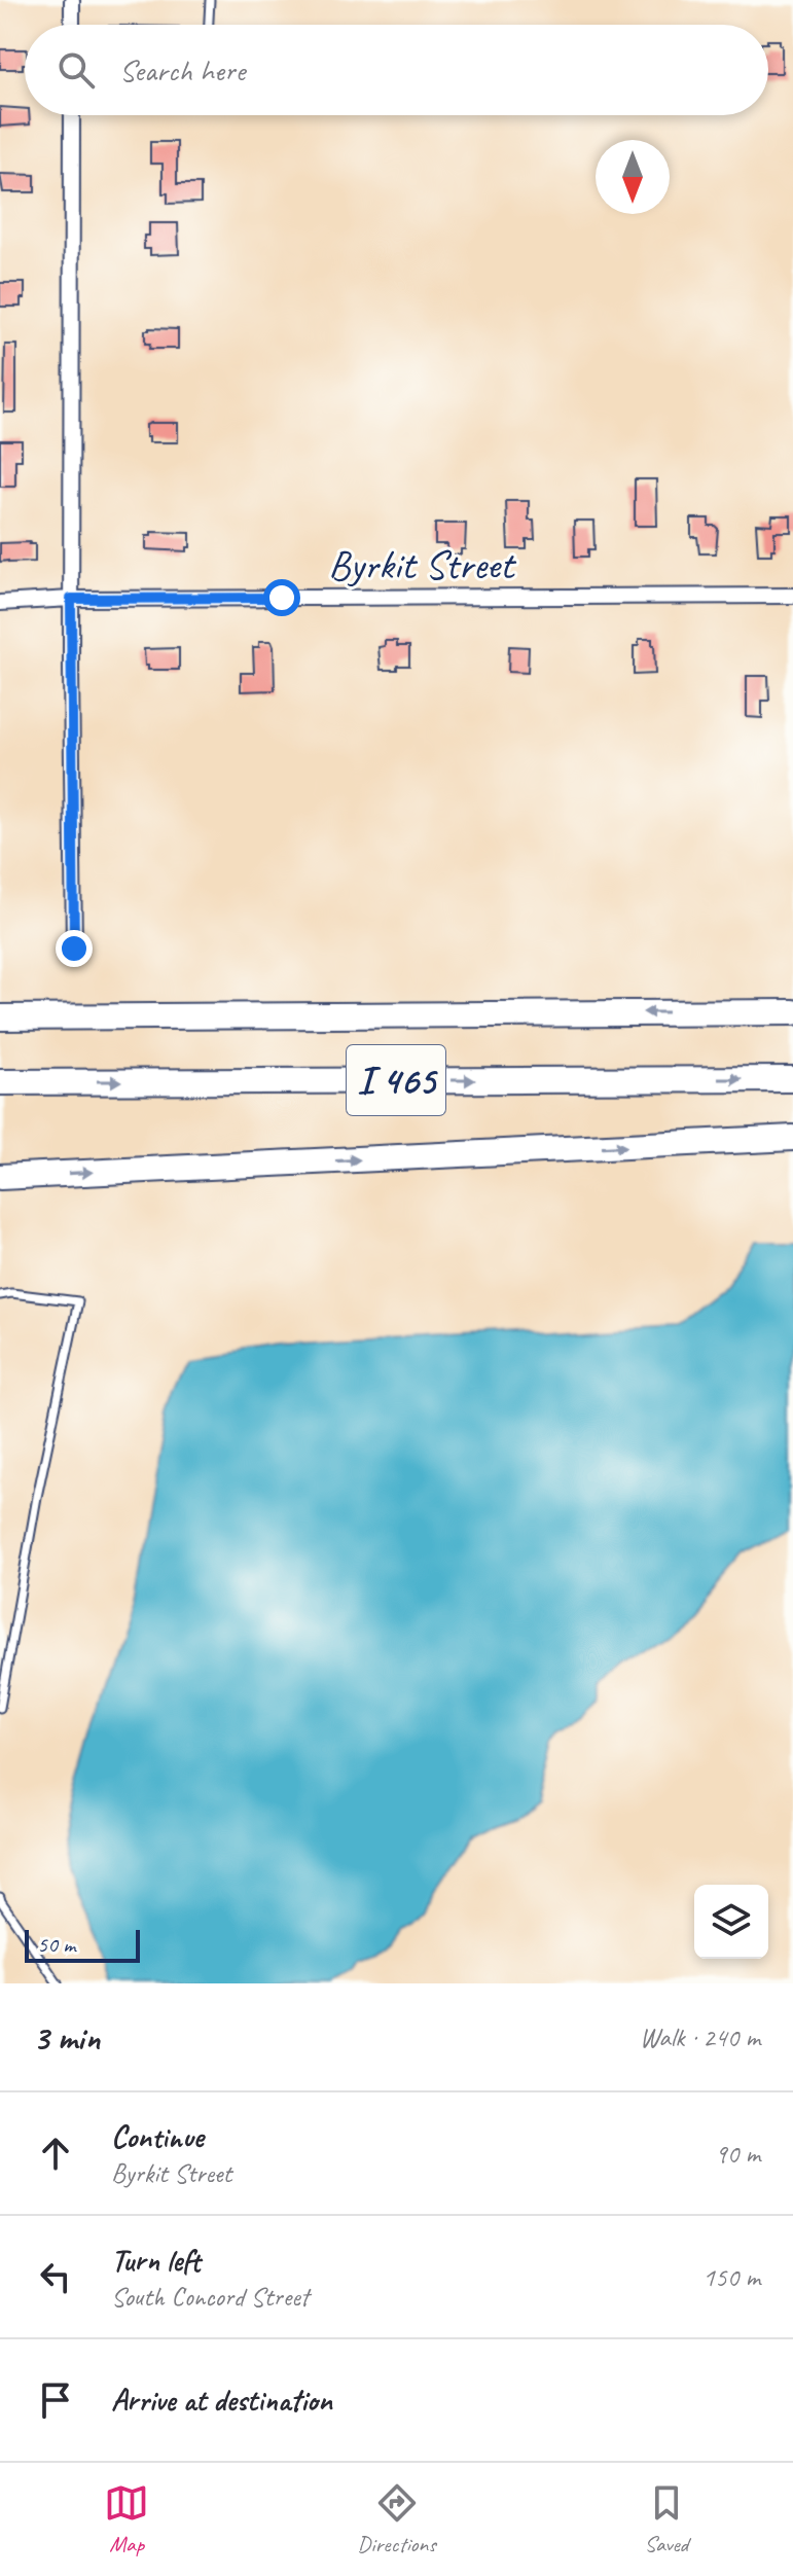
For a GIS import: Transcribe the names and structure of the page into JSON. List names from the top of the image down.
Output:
{
  "streets": {
    "highway": ["I 465"],
    "street": ["Byrkit Street"]
  },
  "scale_bar": "50 m",
  "north": "bottom",
  "page": {
    "search": "Search here",
    "scale": "50 m",
    "heading": ["3 min", "Walk · 240 m"],
    "list": [
      ["Continue", "Byrkit Street", "90 m"],
      ["Turn left", "South Concord Street", "150 m"],
      "Arrive at destination"
    ],
    "nav": ["Map", "Directions", "Saved"]
  }
}
